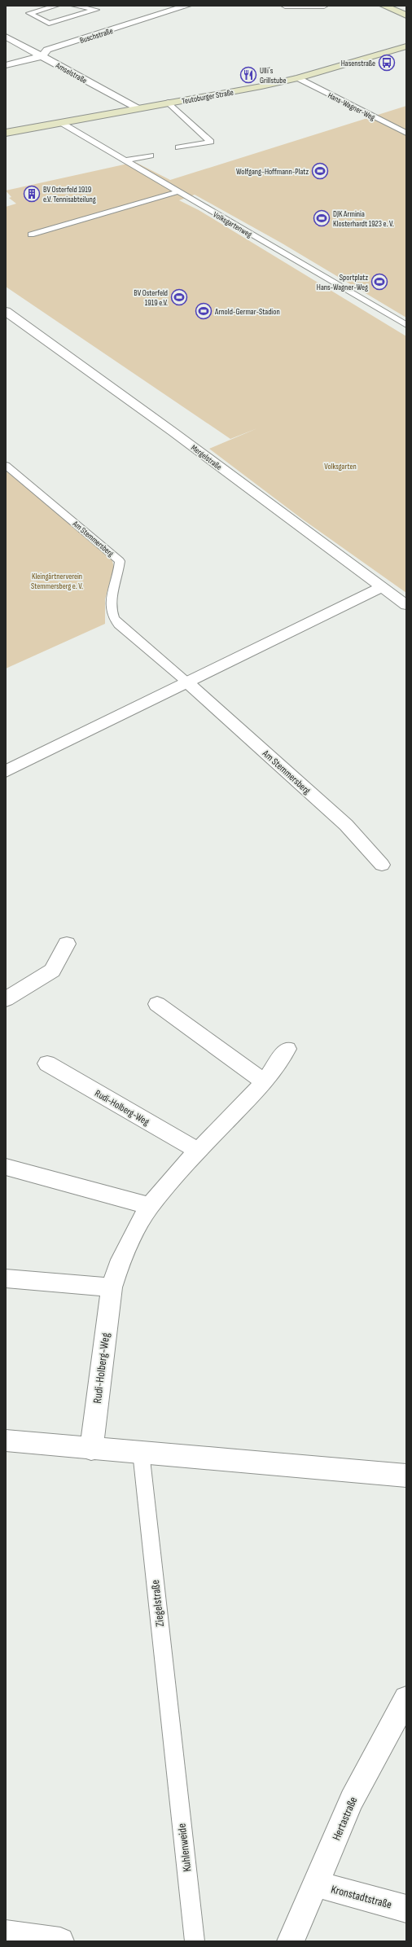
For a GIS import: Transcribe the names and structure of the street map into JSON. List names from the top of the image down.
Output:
{
  "streets": {
    "main road": ["Teutoburger Straße"],
    "street": [
      "Buschstraße",
      "Amselstraße",
      "Mergelstraße",
      "Am Stemmersberg",
      "Rudi-Holberg-Weg",
      "Hertastraße",
      "Kronstadtstraße"
    ],
    "lane": [
      "Hans-Wagner-Weg",
      "Volksgartenweg",
      "Ziegelstraße",
      "Kuhlenweide"
    ]
  },
  "crossings": [
    ["Buschstraße", "Amselstraße"],
    ["Amselstraße", "Teutoburger Straße"],
    ["Teutoburger Straße", "Hans-Wagner-Weg"],
    ["Teutoburger Straße", "Volksgartenweg"],
    ["Ziegelstraße", "Kuhlenweide"],
    ["Hertastraße", "Kronstadtstraße"]
  ],
  "parks": ["Volksgarten", "Kleingärtnerverein Stemmersberg e. V."],
  "places": {
    "bus stop": ["Hasenstraße"],
    "restaurant": ["Ulli´s Grillstube"],
    "sports": [
      "Wolfgang-Hoffmann-Platz",
      "DJK Arminia Klosterhardt 1923 e. V.",
      "Sportplatz Hans-Wagner-Weg",
      "BV Osterfeld 1919 e.V.",
      "Arnold-Germar-Stadion"
    ],
    "building": ["BV Osterfeld 1919 e.V. Tennisabteilung"]
  }
}
